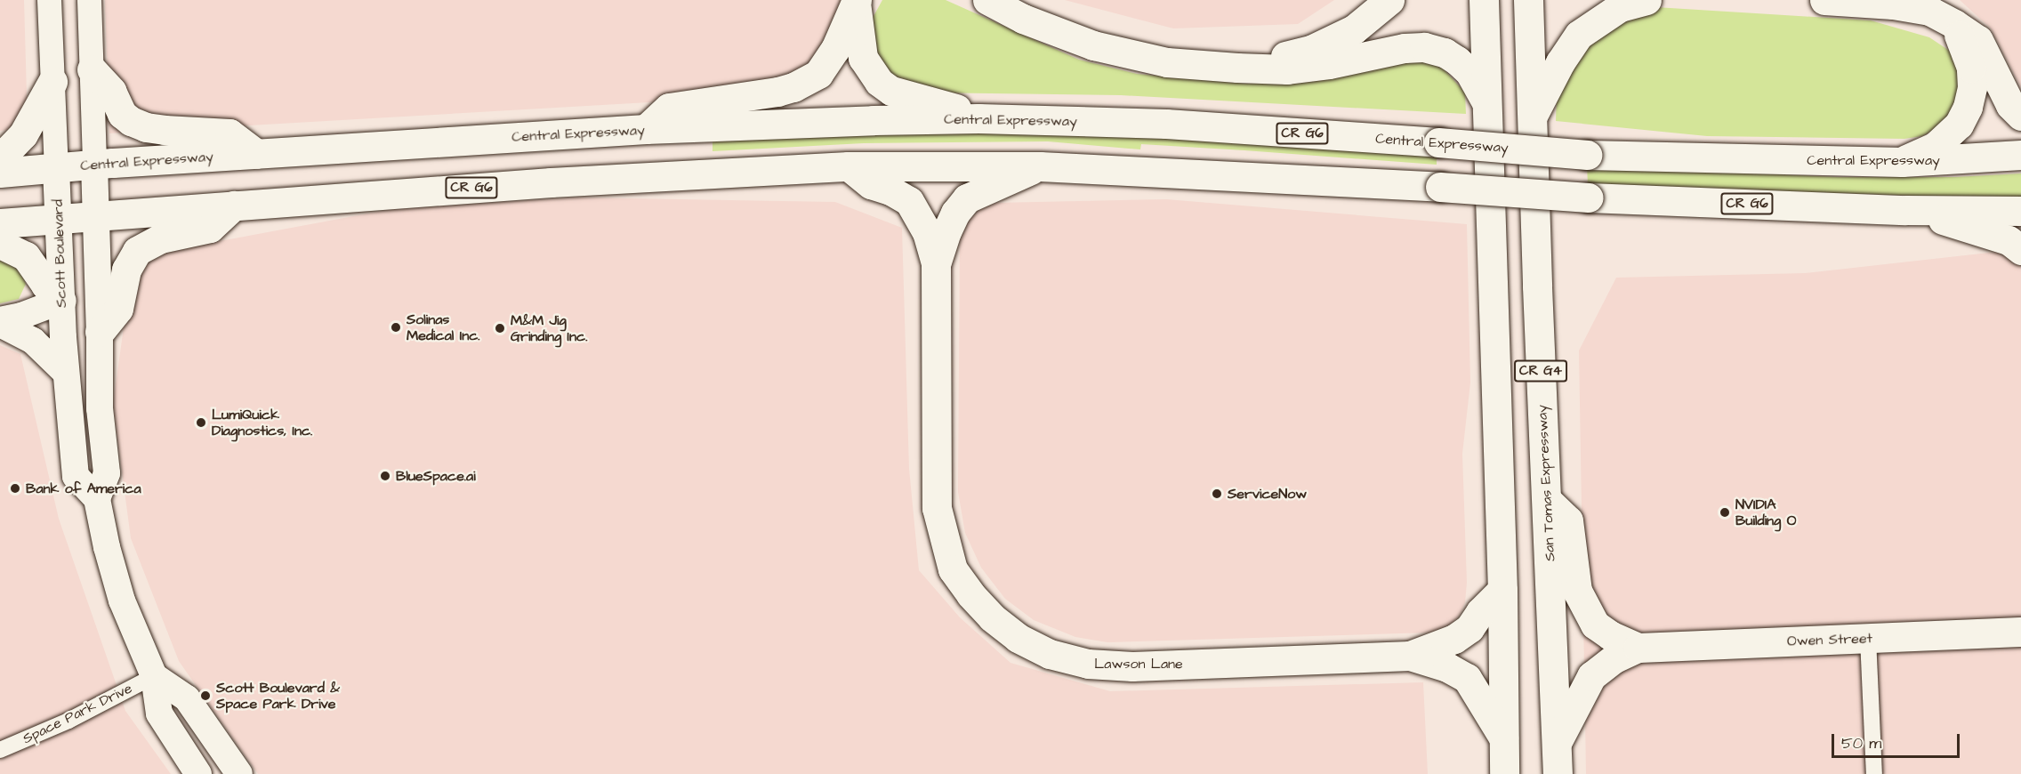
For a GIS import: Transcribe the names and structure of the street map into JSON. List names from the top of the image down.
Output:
{
  "streets": {
    "highway": [
      "Central Expressway",
      "CR G6",
      "CR G4",
      "San Tomas Expressway",
      "Owen Street",
      "Lawson Lane"
    ],
    "main road": ["Scott Boulevard"],
    "street": ["Space Park Drive"]
  },
  "crossings": [
    ["Central Expressway", "Scott Boulevard"],
    ["CR G6", "Scott Boulevard"]
  ],
  "places": [
    "Solinas Medical Inc.",
    "M&M Jig Grinding Inc.",
    "LumiQuick Diagnostics, Inc.",
    "BlueSpace.ai",
    "Bank of America",
    "ServiceNow",
    "NVIDIA Building O",
    "Scott Boulevard & Space Park Drive"
  ],
  "scale_bar": "50 m"
}
